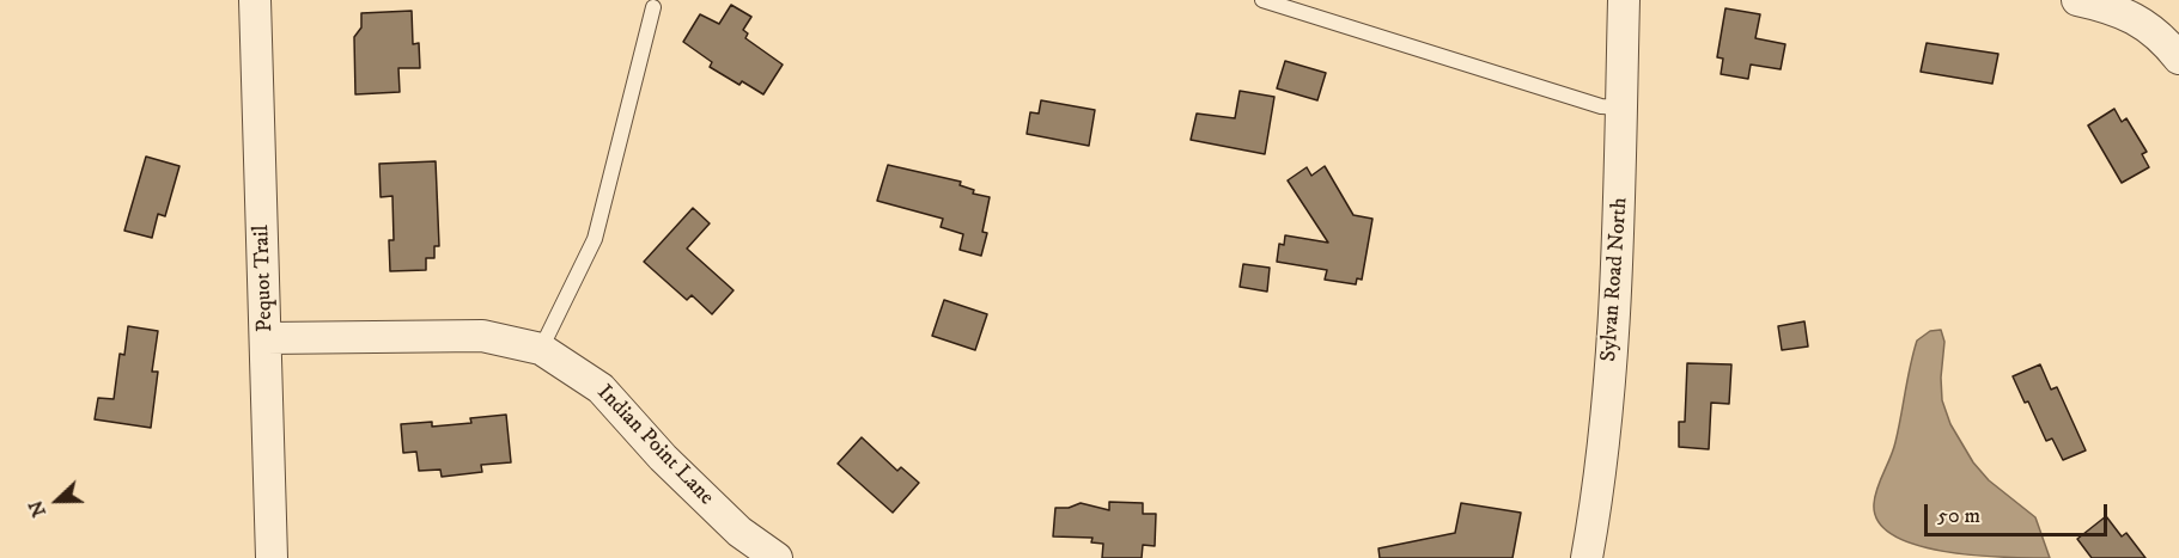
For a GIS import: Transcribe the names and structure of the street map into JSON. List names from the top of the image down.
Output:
{
  "streets": {
    "street": ["Pequot Trail", "Sylvan Road North", "Indian Point Lane"]
  },
  "crossings": [
    ["Pequot Trail", "Indian Point Lane"]
  ],
  "scale_bar": "50 m",
  "north": "left"
}
